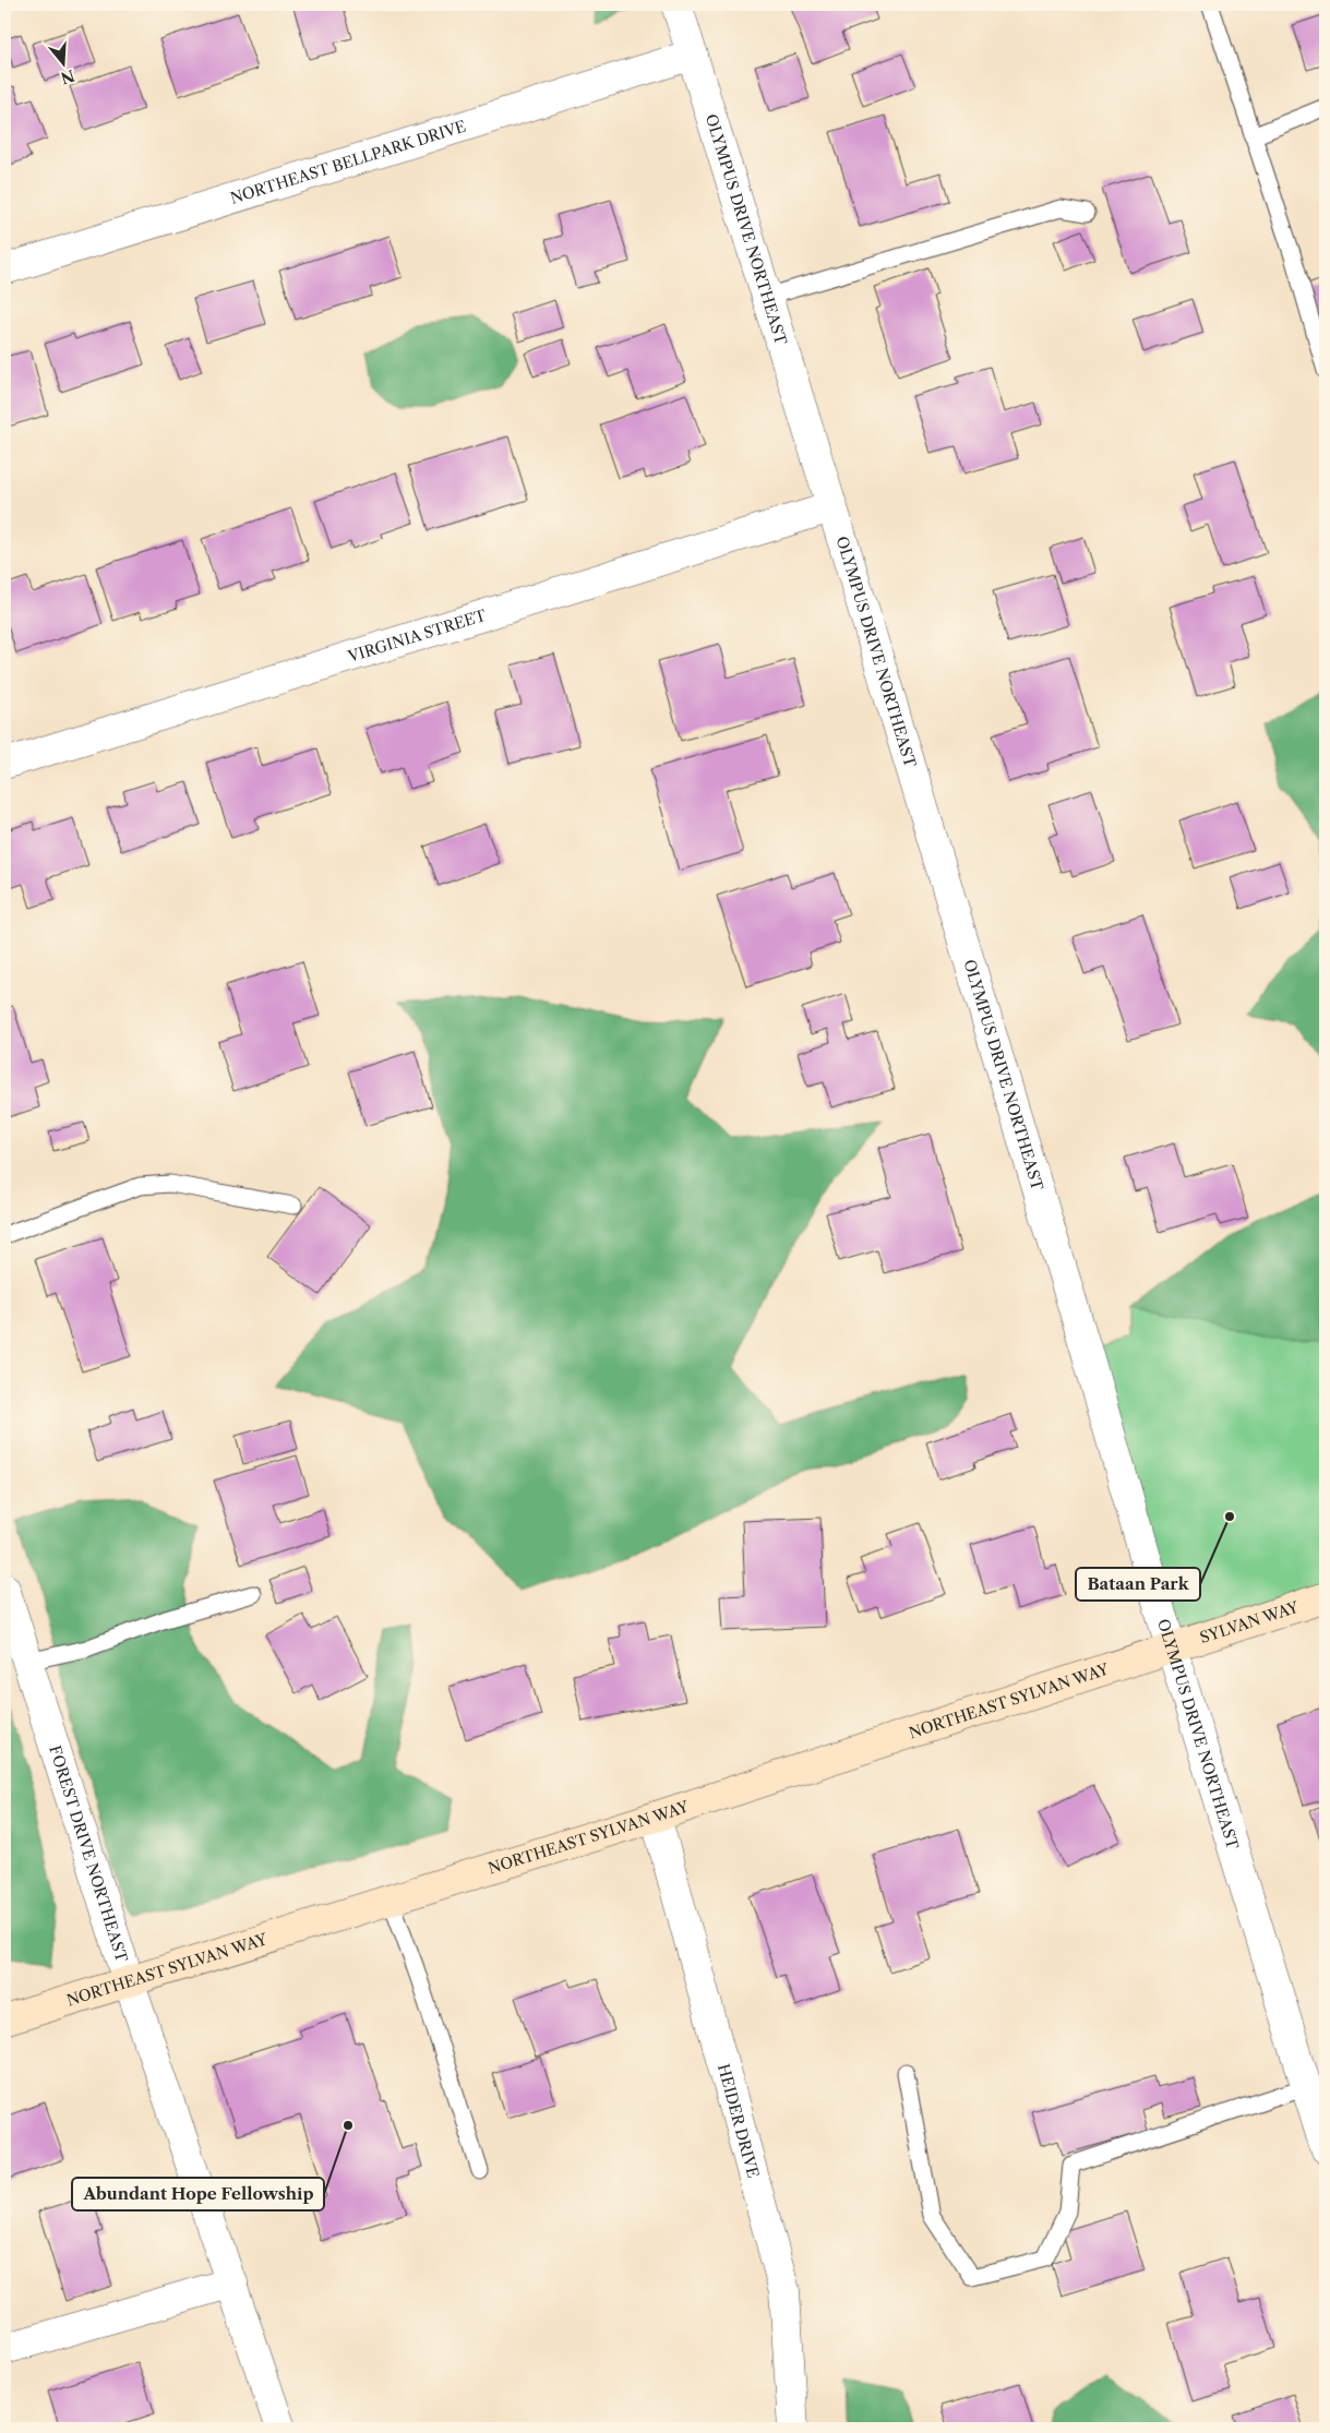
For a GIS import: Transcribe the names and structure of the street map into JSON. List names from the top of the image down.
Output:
{
  "streets": {
    "main road": ["SYLVAN WAY", "NORTHEAST SYLVAN WAY"],
    "street": [
      "NORTHEAST BELLPARK DRIVE",
      "OLYMPUS DRIVE NORTHEAST",
      "VIRGINIA STREET",
      "FOREST DRIVE NORTHEAST",
      "HEIDER DRIVE"
    ]
  },
  "crossings": [
    ["NORTHEAST BELLPARK DRIVE", "OLYMPUS DRIVE NORTHEAST"],
    ["OLYMPUS DRIVE NORTHEAST", "VIRGINIA STREET"],
    ["OLYMPUS DRIVE NORTHEAST", "SYLVAN WAY"],
    ["OLYMPUS DRIVE NORTHEAST", "NORTHEAST SYLVAN WAY"],
    ["SYLVAN WAY", "NORTHEAST SYLVAN WAY"],
    ["NORTHEAST SYLVAN WAY", "FOREST DRIVE NORTHEAST"],
    ["NORTHEAST SYLVAN WAY", "HEIDER DRIVE"]
  ],
  "places": ["Bataan Park", "Abundant Hope Fellowship"],
  "north": "bottom"
}
